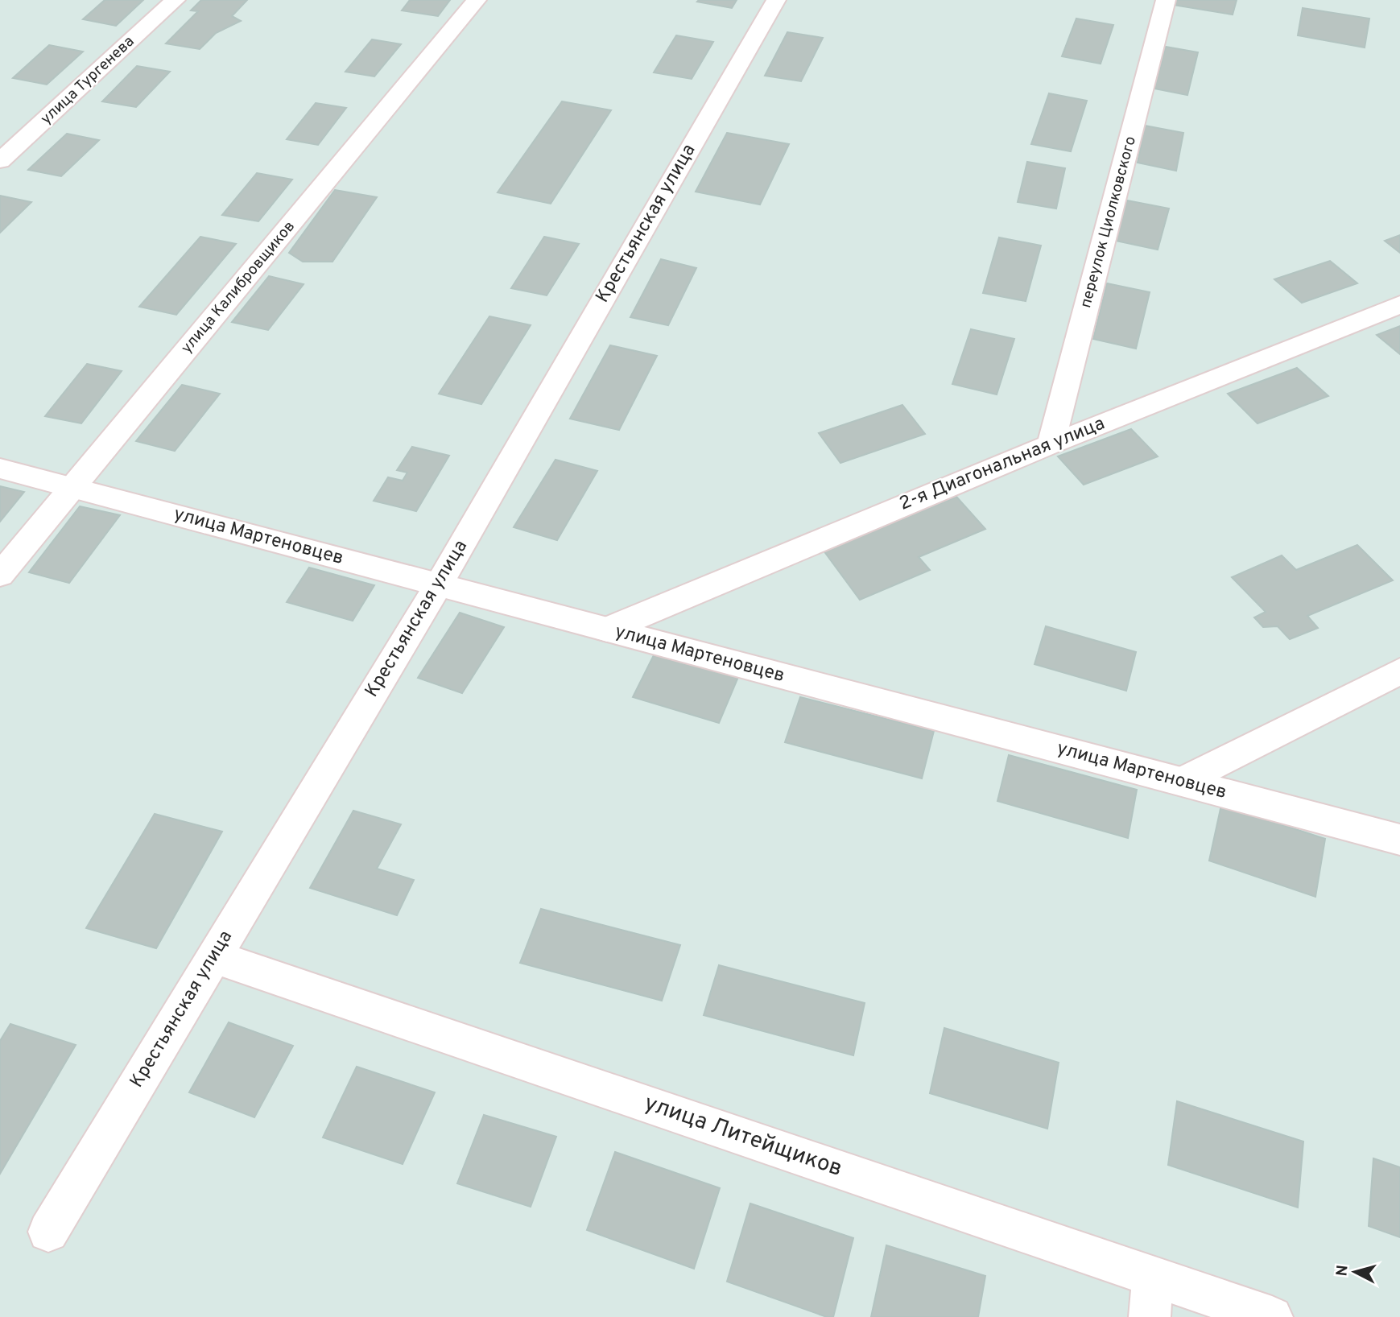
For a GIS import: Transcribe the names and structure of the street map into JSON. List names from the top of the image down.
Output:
{
  "streets": {
    "street": [
      "улица Тургенева",
      "переулок Циолковского",
      "Крестьянская улица",
      "улица Калибровщиков",
      "2-я Диагональная улица",
      "улица Мартеновцев",
      "улица Литейщиков"
    ]
  },
  "crossings": [
    ["переулок Циолковского", "2-я Диагональная улица"],
    ["Крестьянская улица", "улица Мартеновцев"],
    ["Крестьянская улица", "улица Литейщиков"],
    ["улица Калибровщиков", "улица Мартеновцев"],
    ["2-я Диагональная улица", "улица Мартеновцев"]
  ],
  "north": "left"
}
